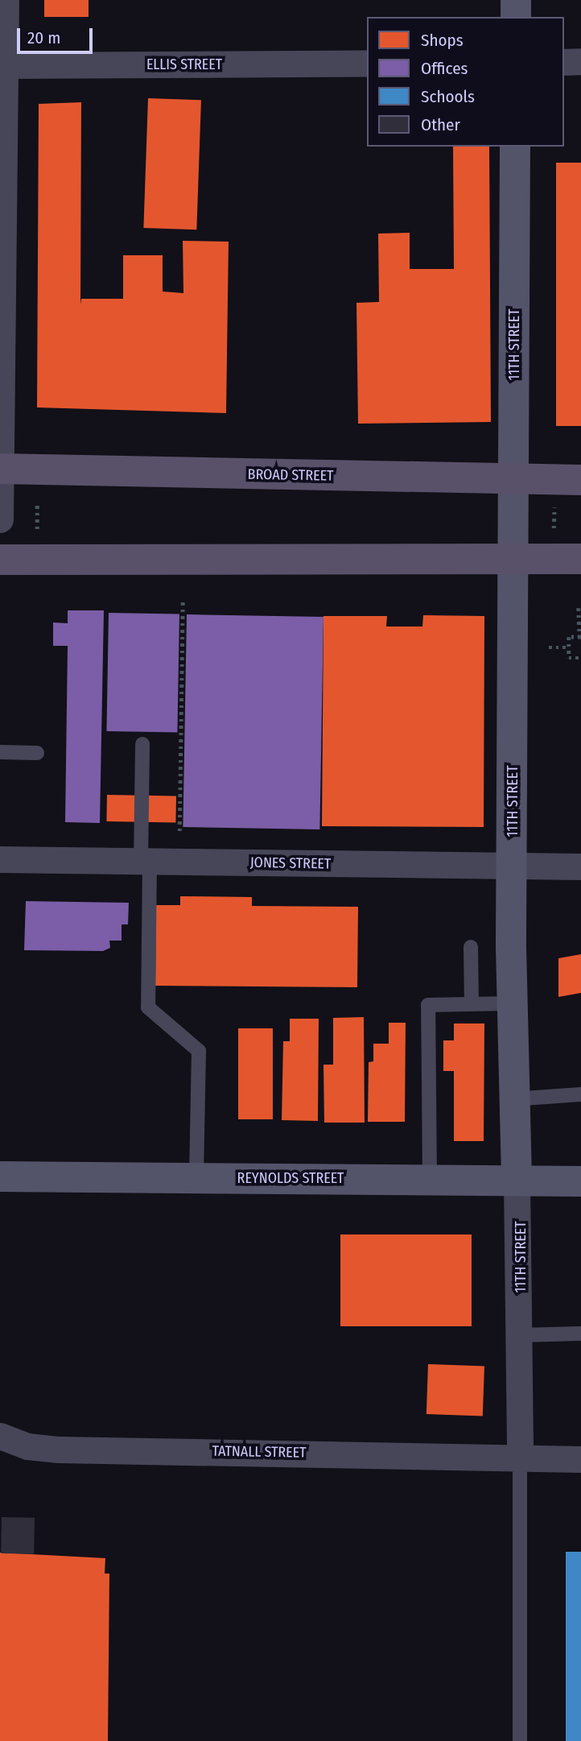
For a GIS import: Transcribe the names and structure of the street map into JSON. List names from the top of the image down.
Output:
{
  "streets": {
    "main road": ["11TH STREET", "BROAD STREET", "REYNOLDS STREET"],
    "street": ["ELLIS STREET", "JONES STREET", "TATNALL STREET"]
  },
  "crossings": [
    ["11TH STREET", "BROAD STREET"],
    ["11TH STREET", "JONES STREET"],
    ["11TH STREET", "REYNOLDS STREET"],
    ["11TH STREET", "TATNALL STREET"]
  ],
  "legend": [
    "Shops",
    "Offices",
    "Schools",
    "Other"
  ],
  "scale_bar": "20 m"
}
